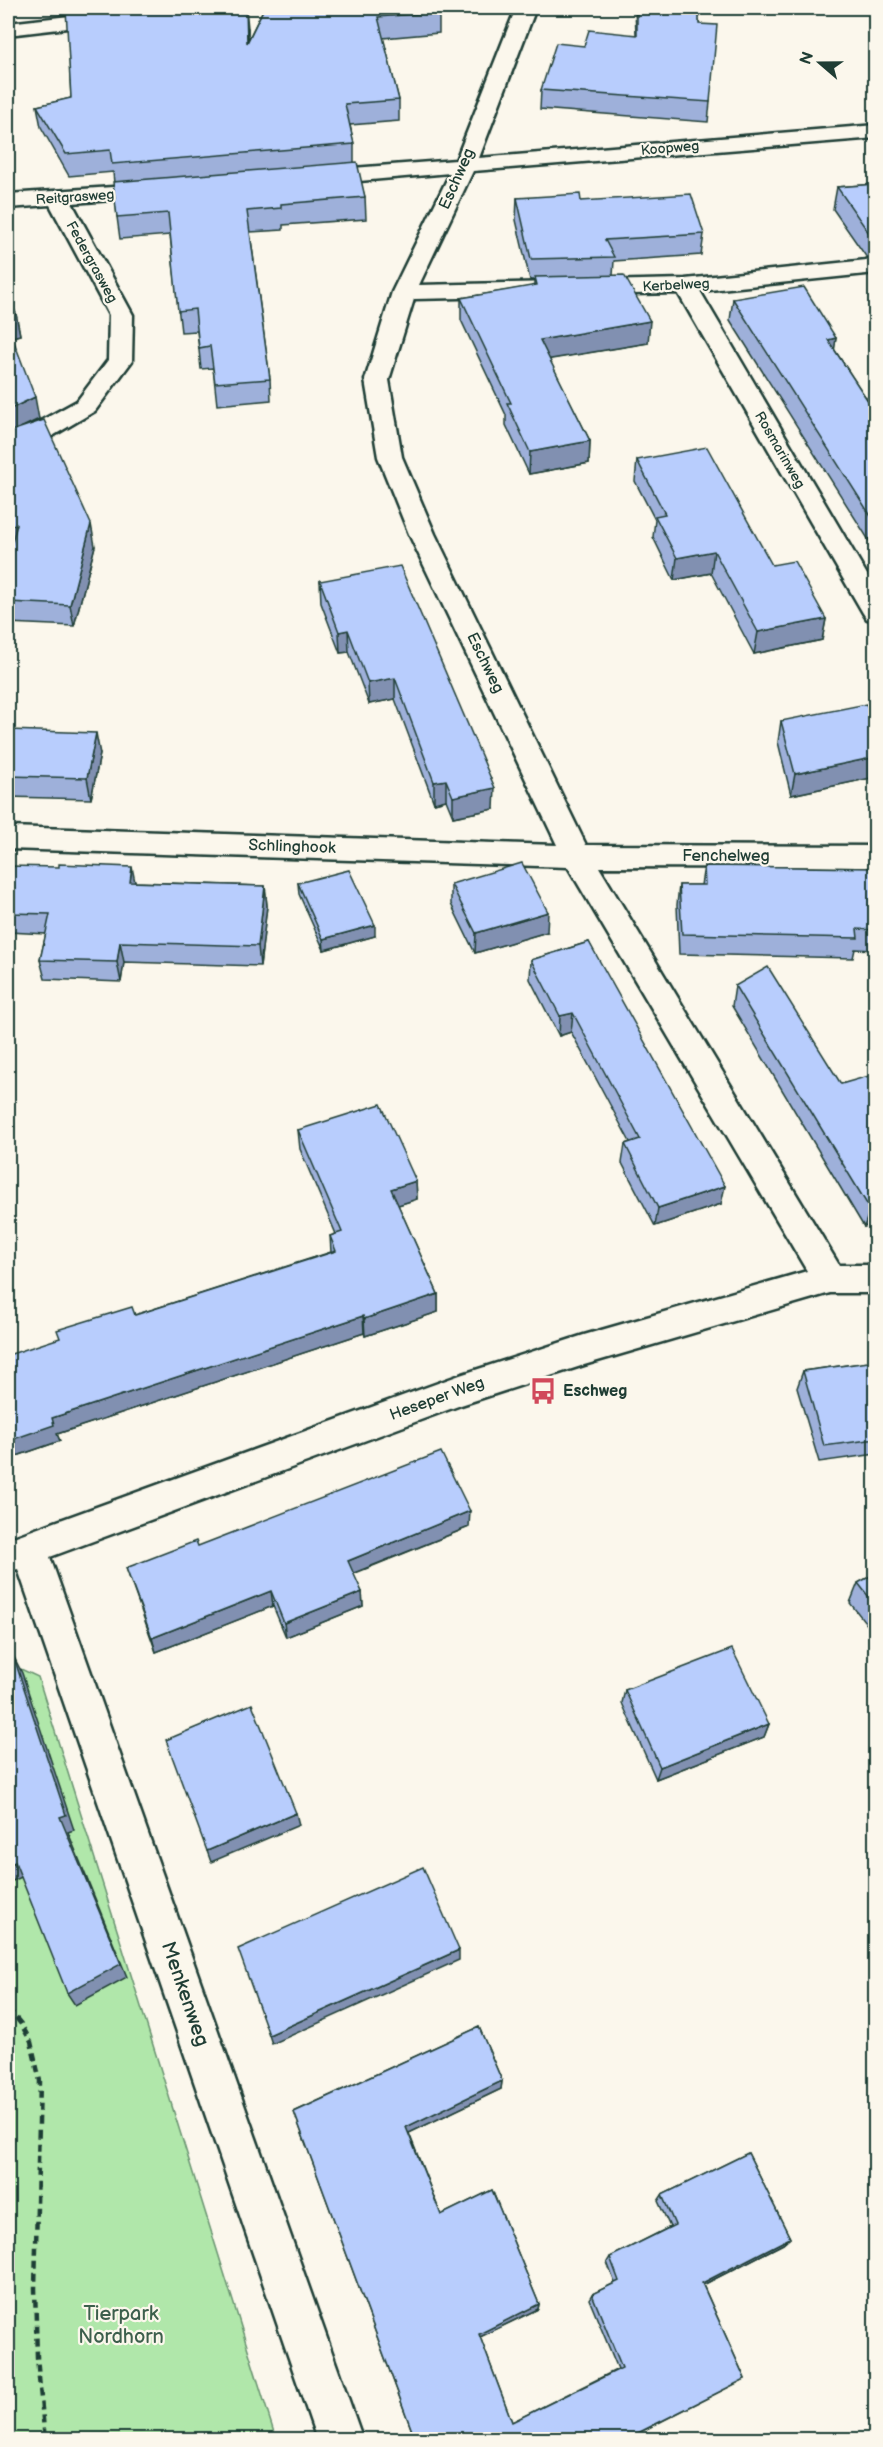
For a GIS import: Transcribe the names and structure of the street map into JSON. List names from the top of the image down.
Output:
{
  "streets": {
    "street": [
      "Koopweg",
      "Eschweg",
      "Reitgrasweg",
      "Federgrasweg",
      "Kerbelweg",
      "Rosmarinweg",
      "Schlinghook",
      "Fenchelweg",
      "Heseper Weg",
      "Menkenweg"
    ]
  },
  "crossings": [
    ["Koopweg", "Eschweg"],
    ["Eschweg", "Kerbelweg"],
    ["Eschweg", "Schlinghook"],
    ["Eschweg", "Fenchelweg"],
    ["Eschweg", "Heseper Weg"],
    ["Reitgrasweg", "Federgrasweg"],
    ["Kerbelweg", "Rosmarinweg"],
    ["Schlinghook", "Fenchelweg"],
    ["Heseper Weg", "Menkenweg"]
  ],
  "parks": ["Tierpark Nordhorn"],
  "places": {
    "bus stop": ["Eschweg"]
  },
  "north": "left"
}
